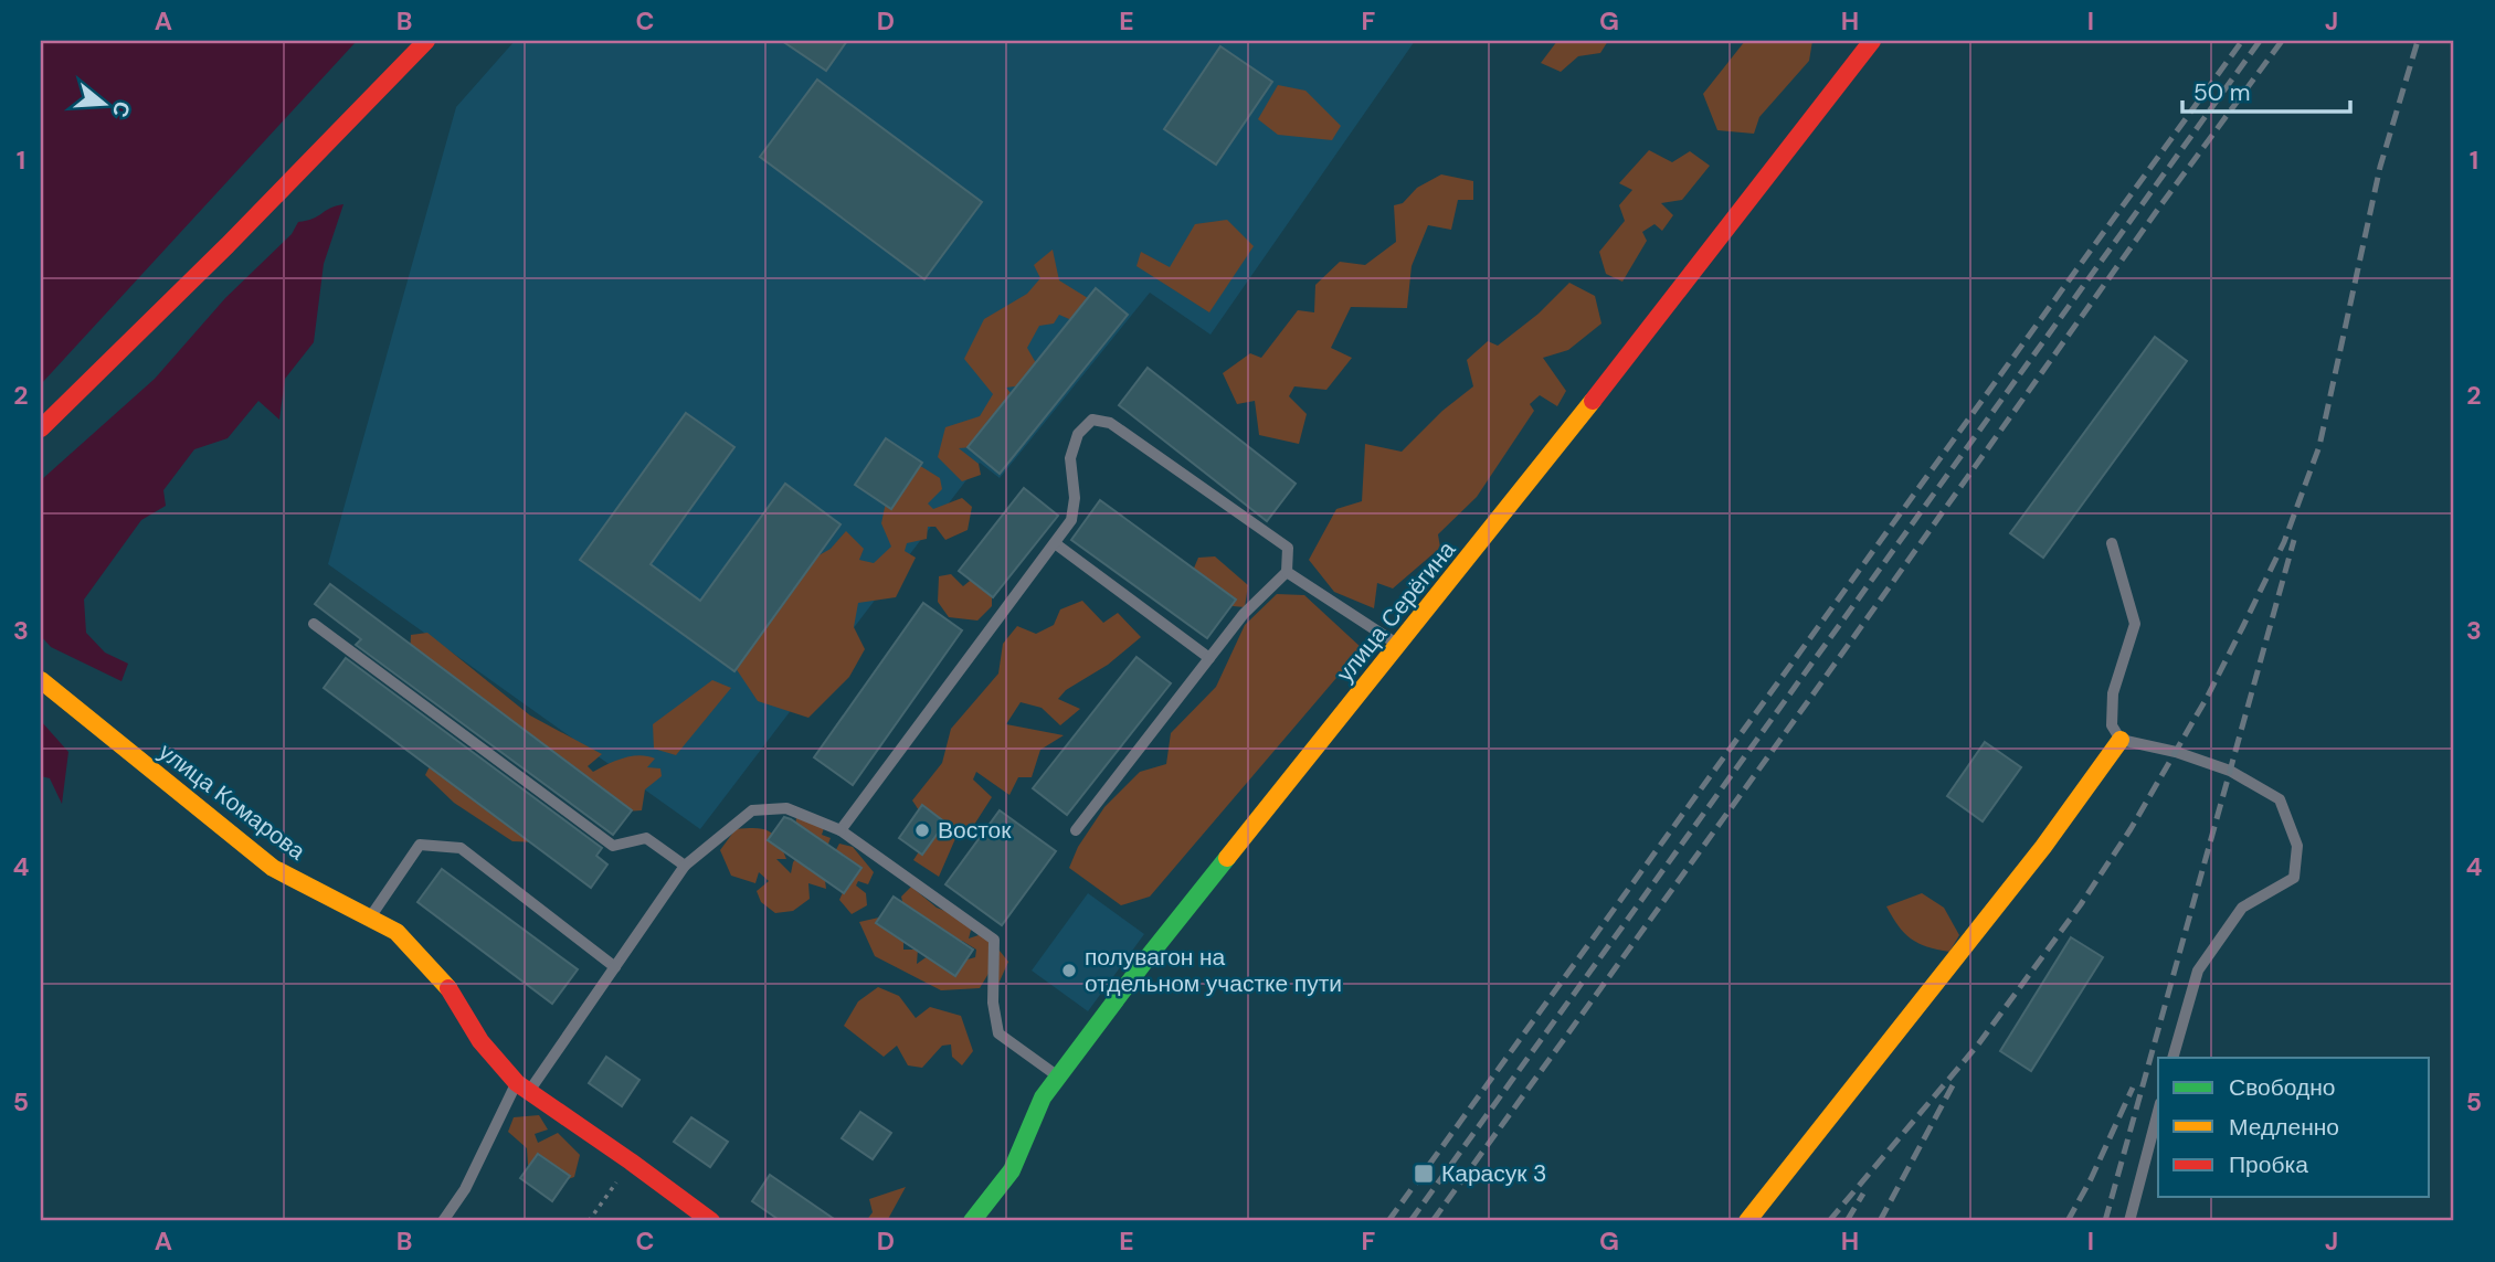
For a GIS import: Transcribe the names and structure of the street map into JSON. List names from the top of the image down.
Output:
{
  "streets": {
    "street": ["улица Серёгина", "улица Комарова"]
  },
  "places": {
    "other": ["Восток", "полувагон на отдельном участке пути"],
    "transit": ["Карасук 3"]
  },
  "legend": ["Свободно", "Медленно", "Пробка"],
  "scale_bar": "50 m",
  "north": "right",
  "grid": {
    "columns": [
      "A",
      "B",
      "C",
      "D",
      "E",
      "F",
      "G",
      "H",
      "I",
      "J"
    ],
    "rows": [
      "1",
      "2",
      "3",
      "4",
      "5"
    ]
  }
}
